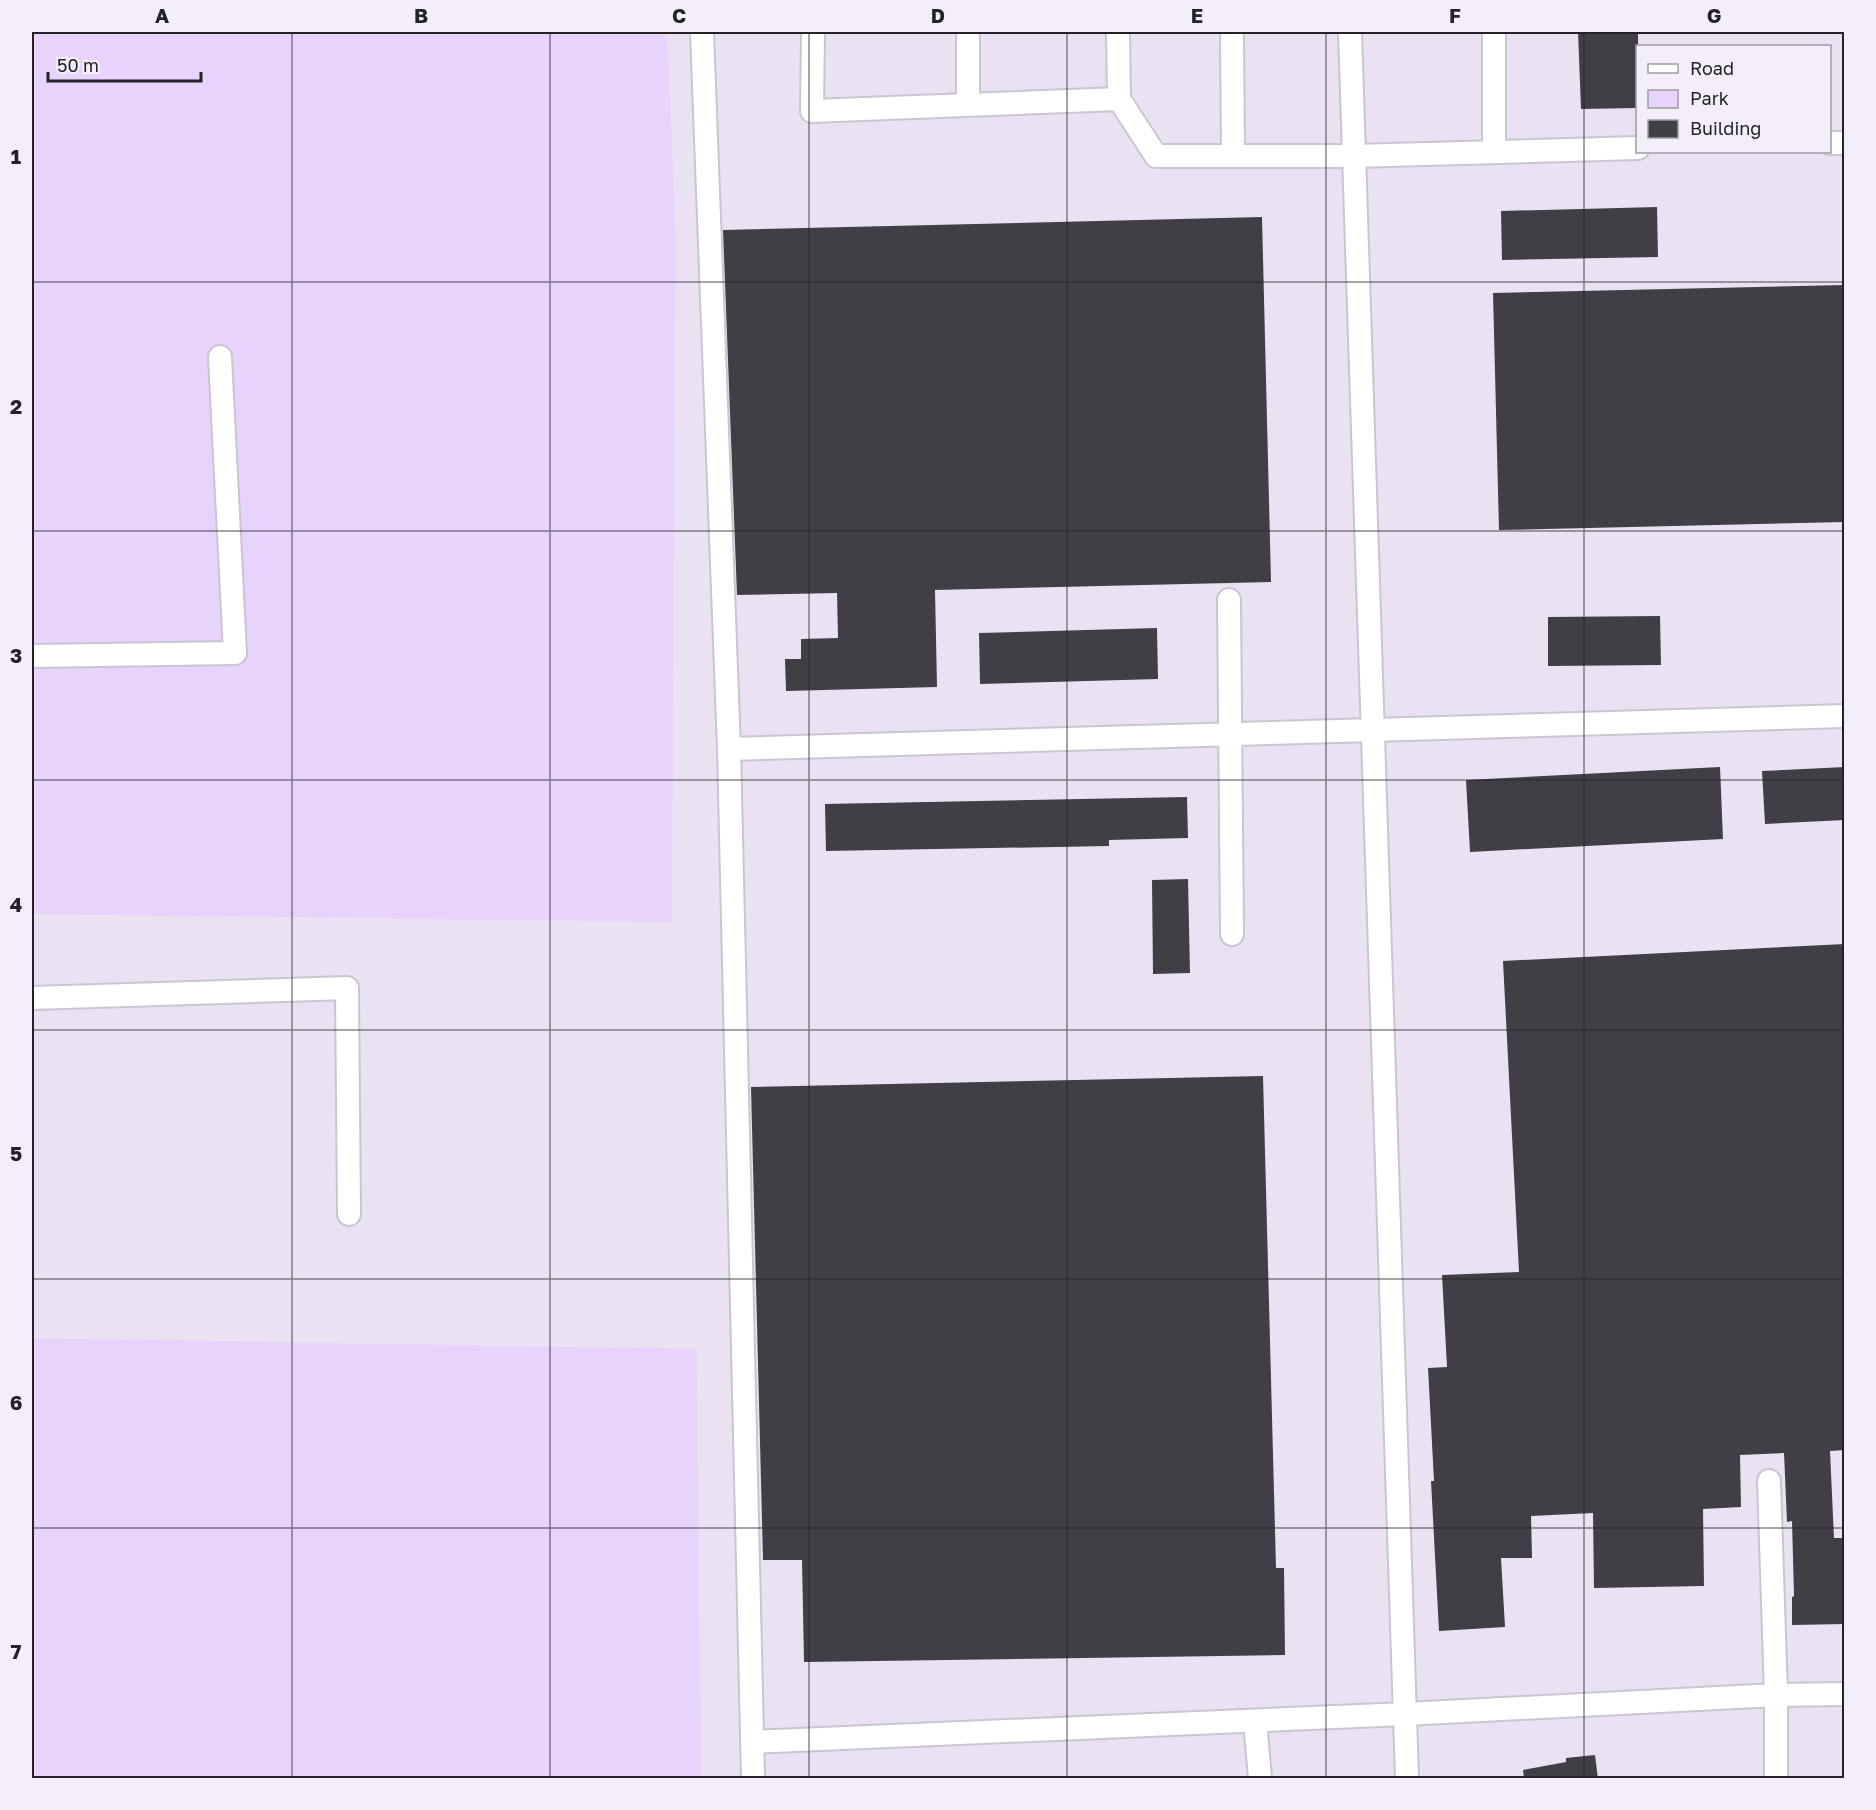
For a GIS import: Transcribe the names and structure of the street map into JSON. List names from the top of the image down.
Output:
{
  "legend": ["Road", "Park", "Building"],
  "scale_bar": "50 m",
  "grid": {
    "columns": [
      "A",
      "B",
      "C",
      "D",
      "E",
      "F",
      "G"
    ],
    "rows": [
      "1",
      "2",
      "3",
      "4",
      "5",
      "6",
      "7"
    ]
  }
}
